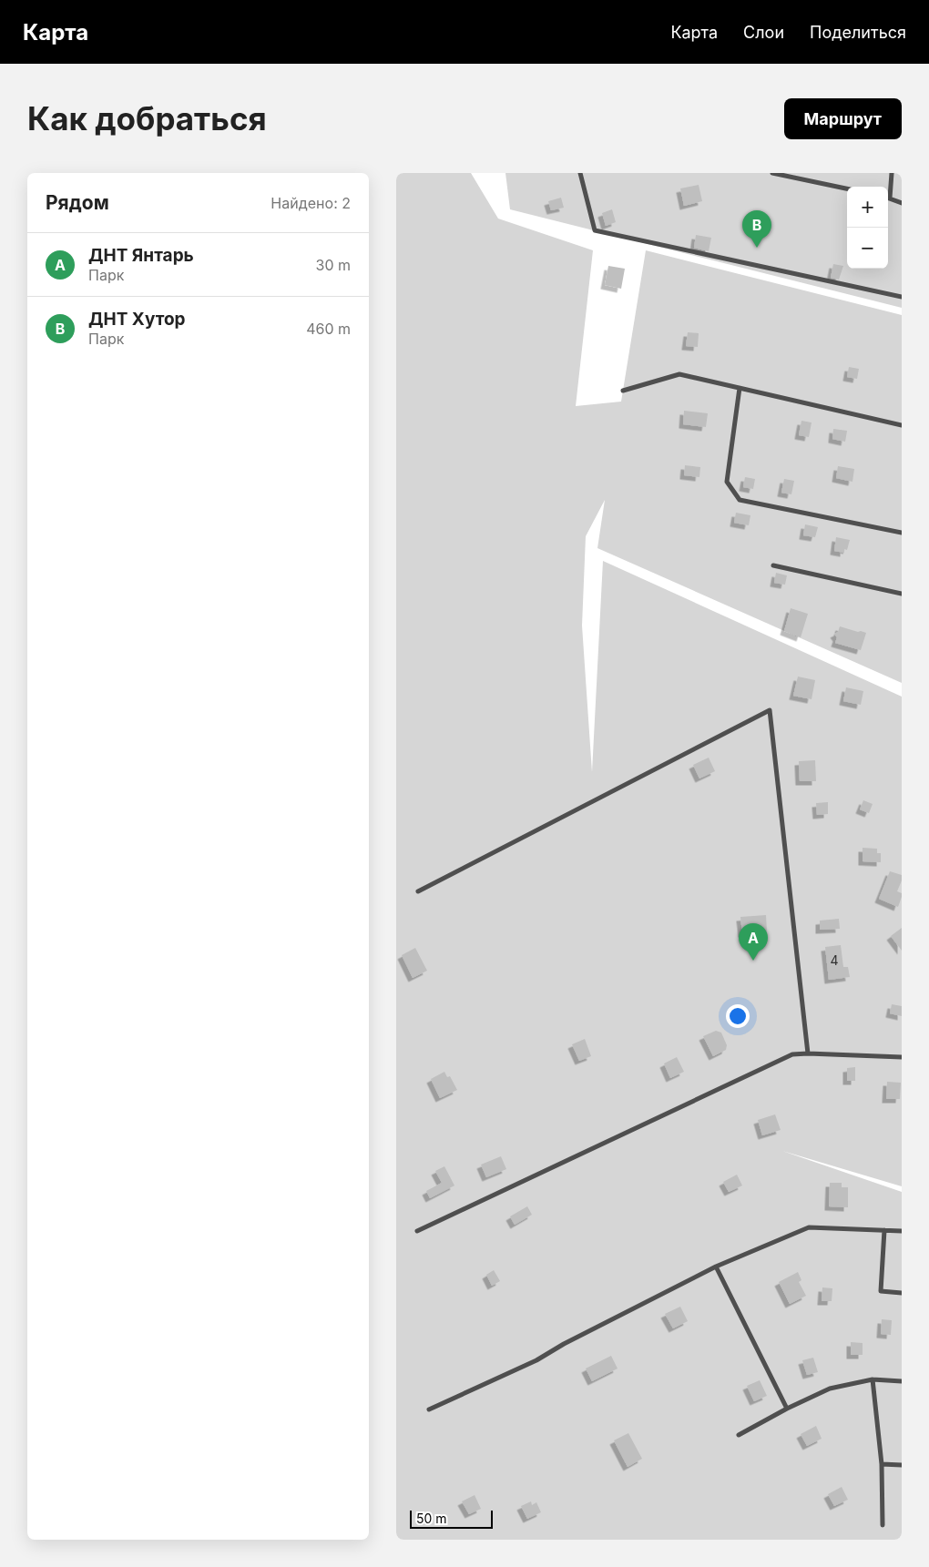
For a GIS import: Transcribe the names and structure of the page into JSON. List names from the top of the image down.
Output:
{
  "house_numbers": ["4"],
  "scale_bar": "50 m",
  "page": {
    "header": "Карта",
    "nav": ["Карта", "Слои", "Поделиться"],
    "buttons": "Маршрут",
    "title": "Как добраться",
    "heading": ["Рядом", "Найдено: 2"],
    "map_buttons": ["+", "−"],
    "pins": ["B", "A"],
    "list": [
      {
        "mark": "A",
        "name": "ДНТ Янтарь",
        "note": "Парк",
        "value": "30 m"
      },
      {
        "mark": "B",
        "name": "ДНТ Хутор",
        "note": "Парк",
        "value": "460 m"
      }
    ],
    "scale": "50 m"
  }
}
